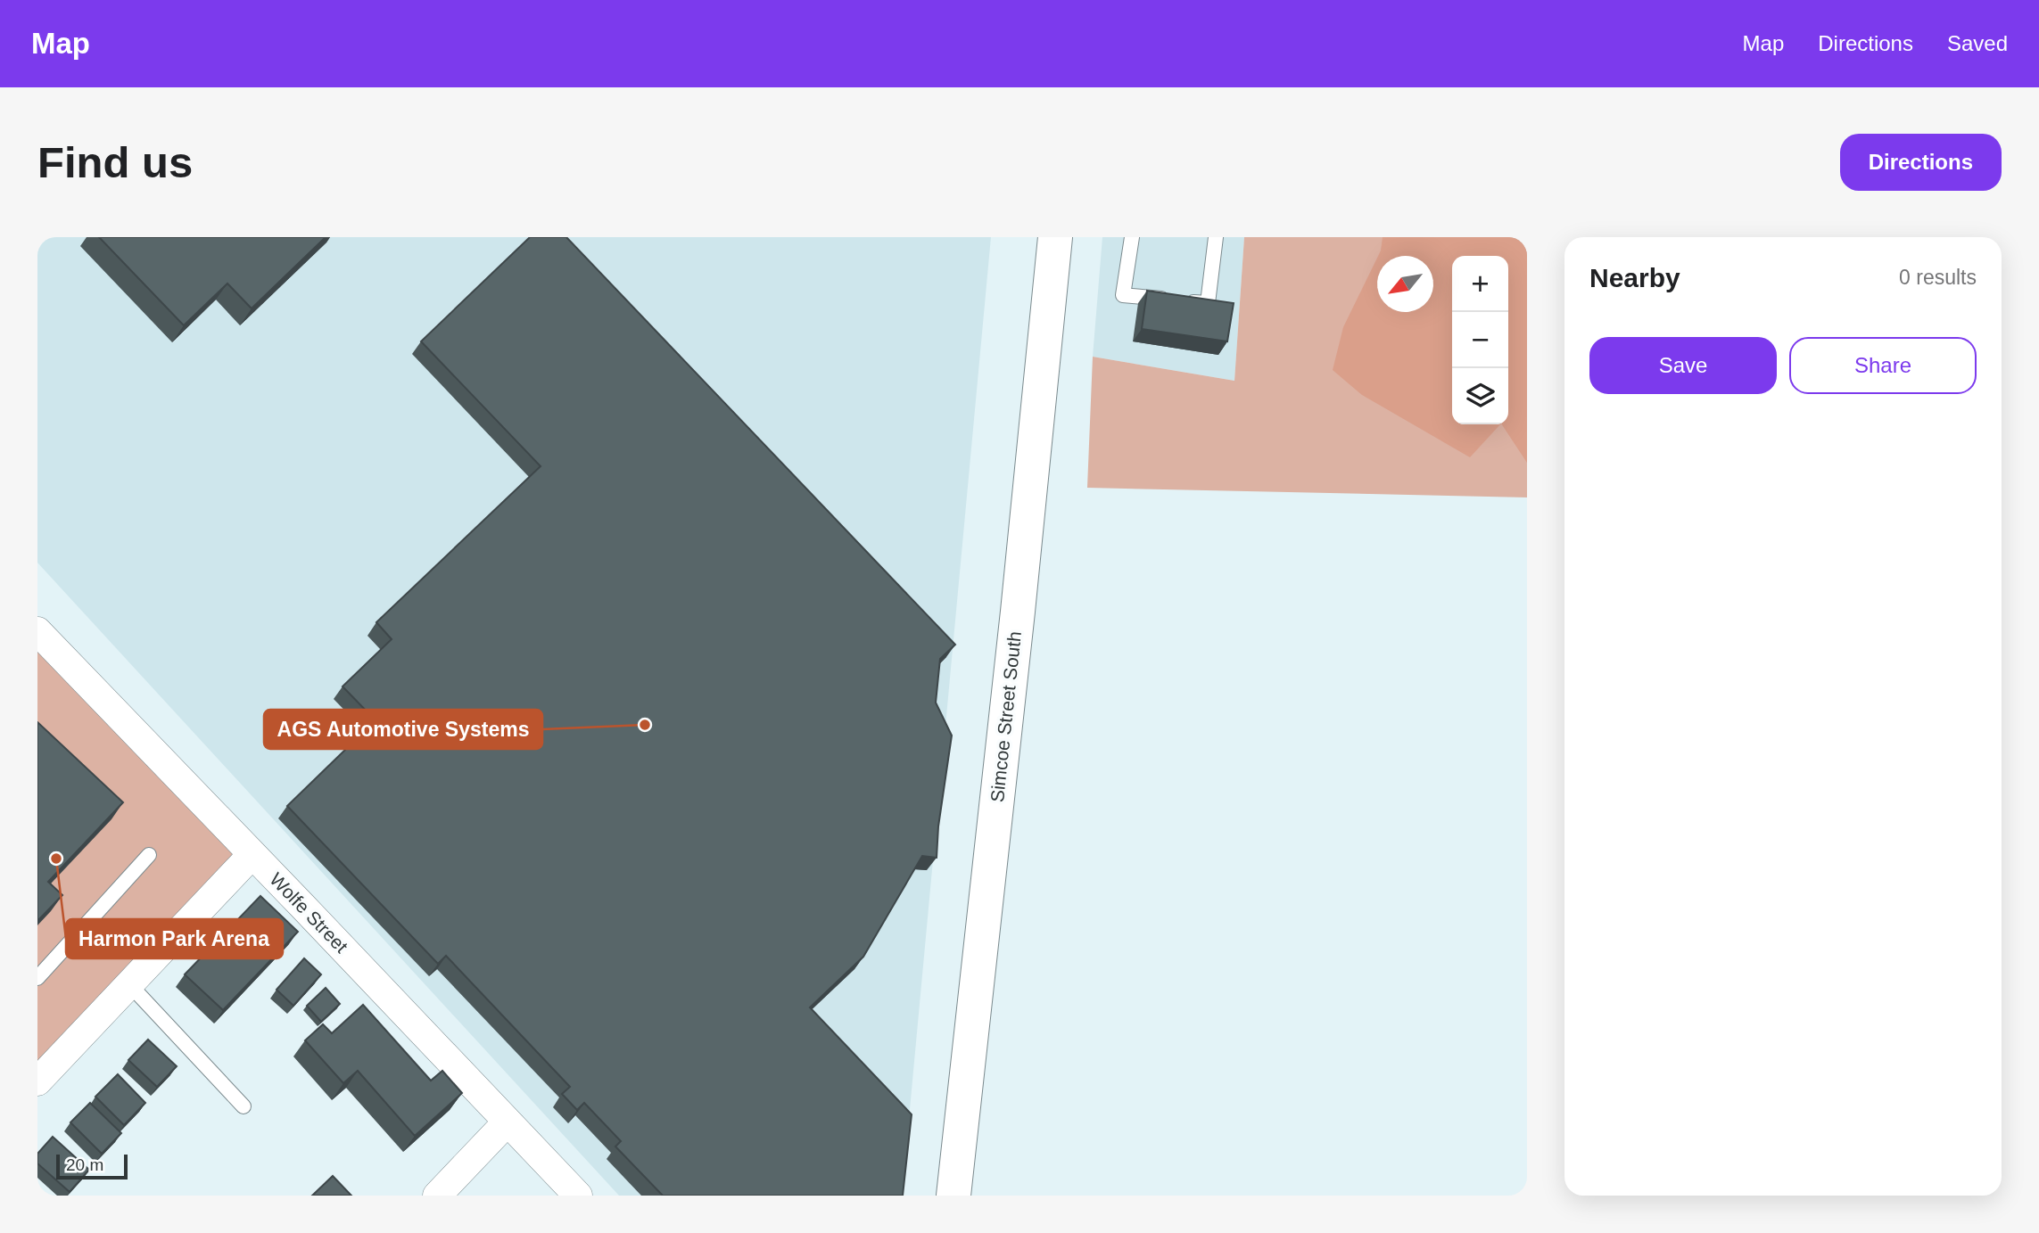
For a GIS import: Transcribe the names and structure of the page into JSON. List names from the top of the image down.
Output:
{
  "streets": {
    "main road": ["Simcoe Street South"],
    "street": ["Wolfe Street"]
  },
  "places": ["AGS Automotive Systems", "Harmon Park Arena"],
  "scale_bar": "20 m",
  "north": "bottom left",
  "page": {
    "header": "Map",
    "nav": ["Map", "Directions", "Saved"],
    "buttons": [
      "Directions",
      ["Save", "Share"]
    ],
    "title": "Find us",
    "heading": ["Nearby", "0 results"],
    "map_buttons": ["+", "−"],
    "scale": "20 m"
  }
}
